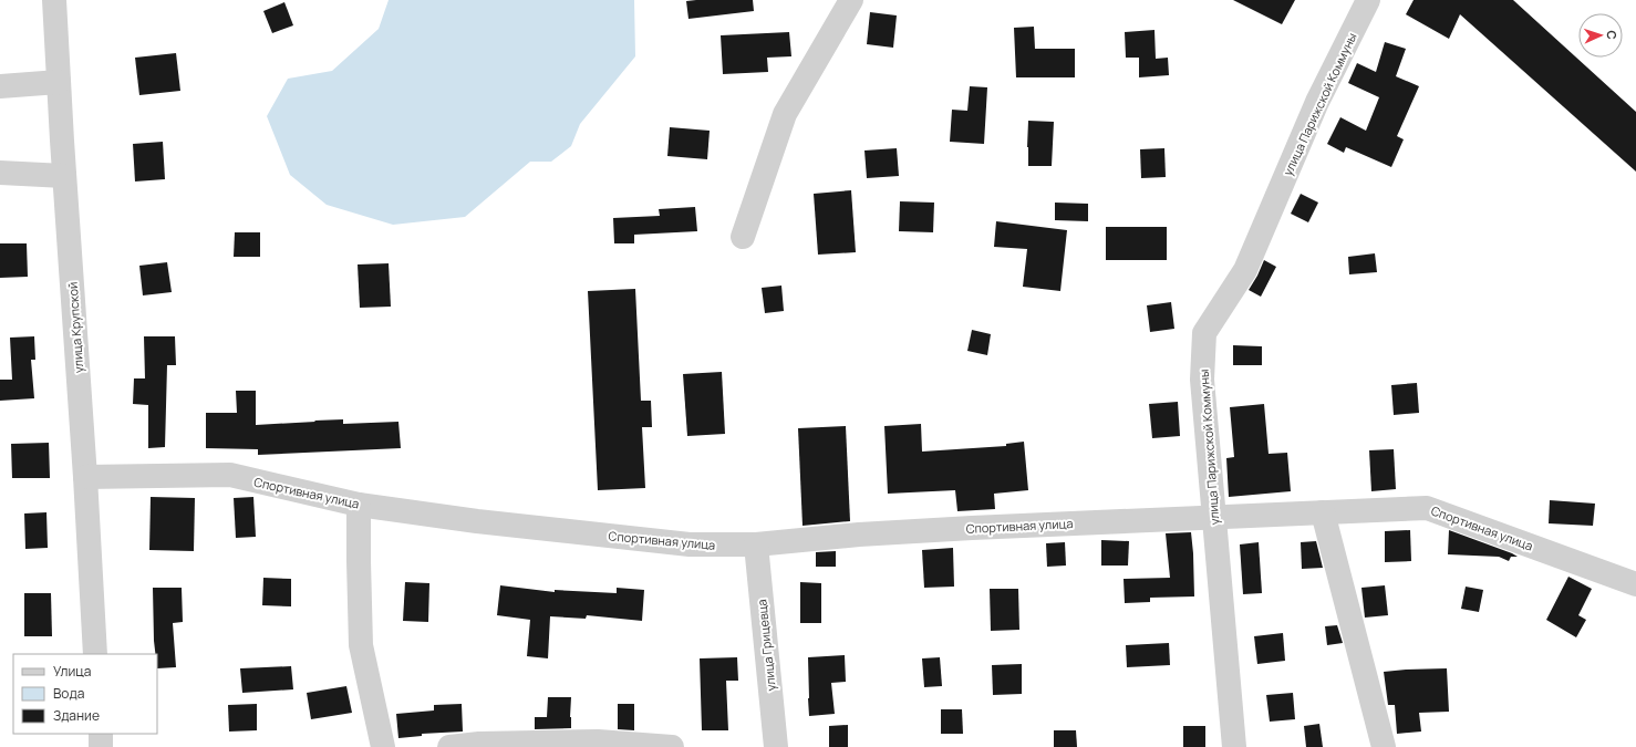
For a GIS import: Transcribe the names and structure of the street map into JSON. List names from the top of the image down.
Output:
{
  "streets": {
    "street": [
      "улица Парижской Коммуны",
      "улица Крупской",
      "Спортивная улица",
      "улица Грицевца"
    ]
  },
  "crossings": [
    ["улица Парижской Коммуны", "Спортивная улица"],
    ["улица Крупской", "Спортивная улица"],
    ["Спортивная улица", "улица Грицевца"]
  ],
  "legend": ["Улица", "Вода", "Здание"],
  "north": "right"
}
